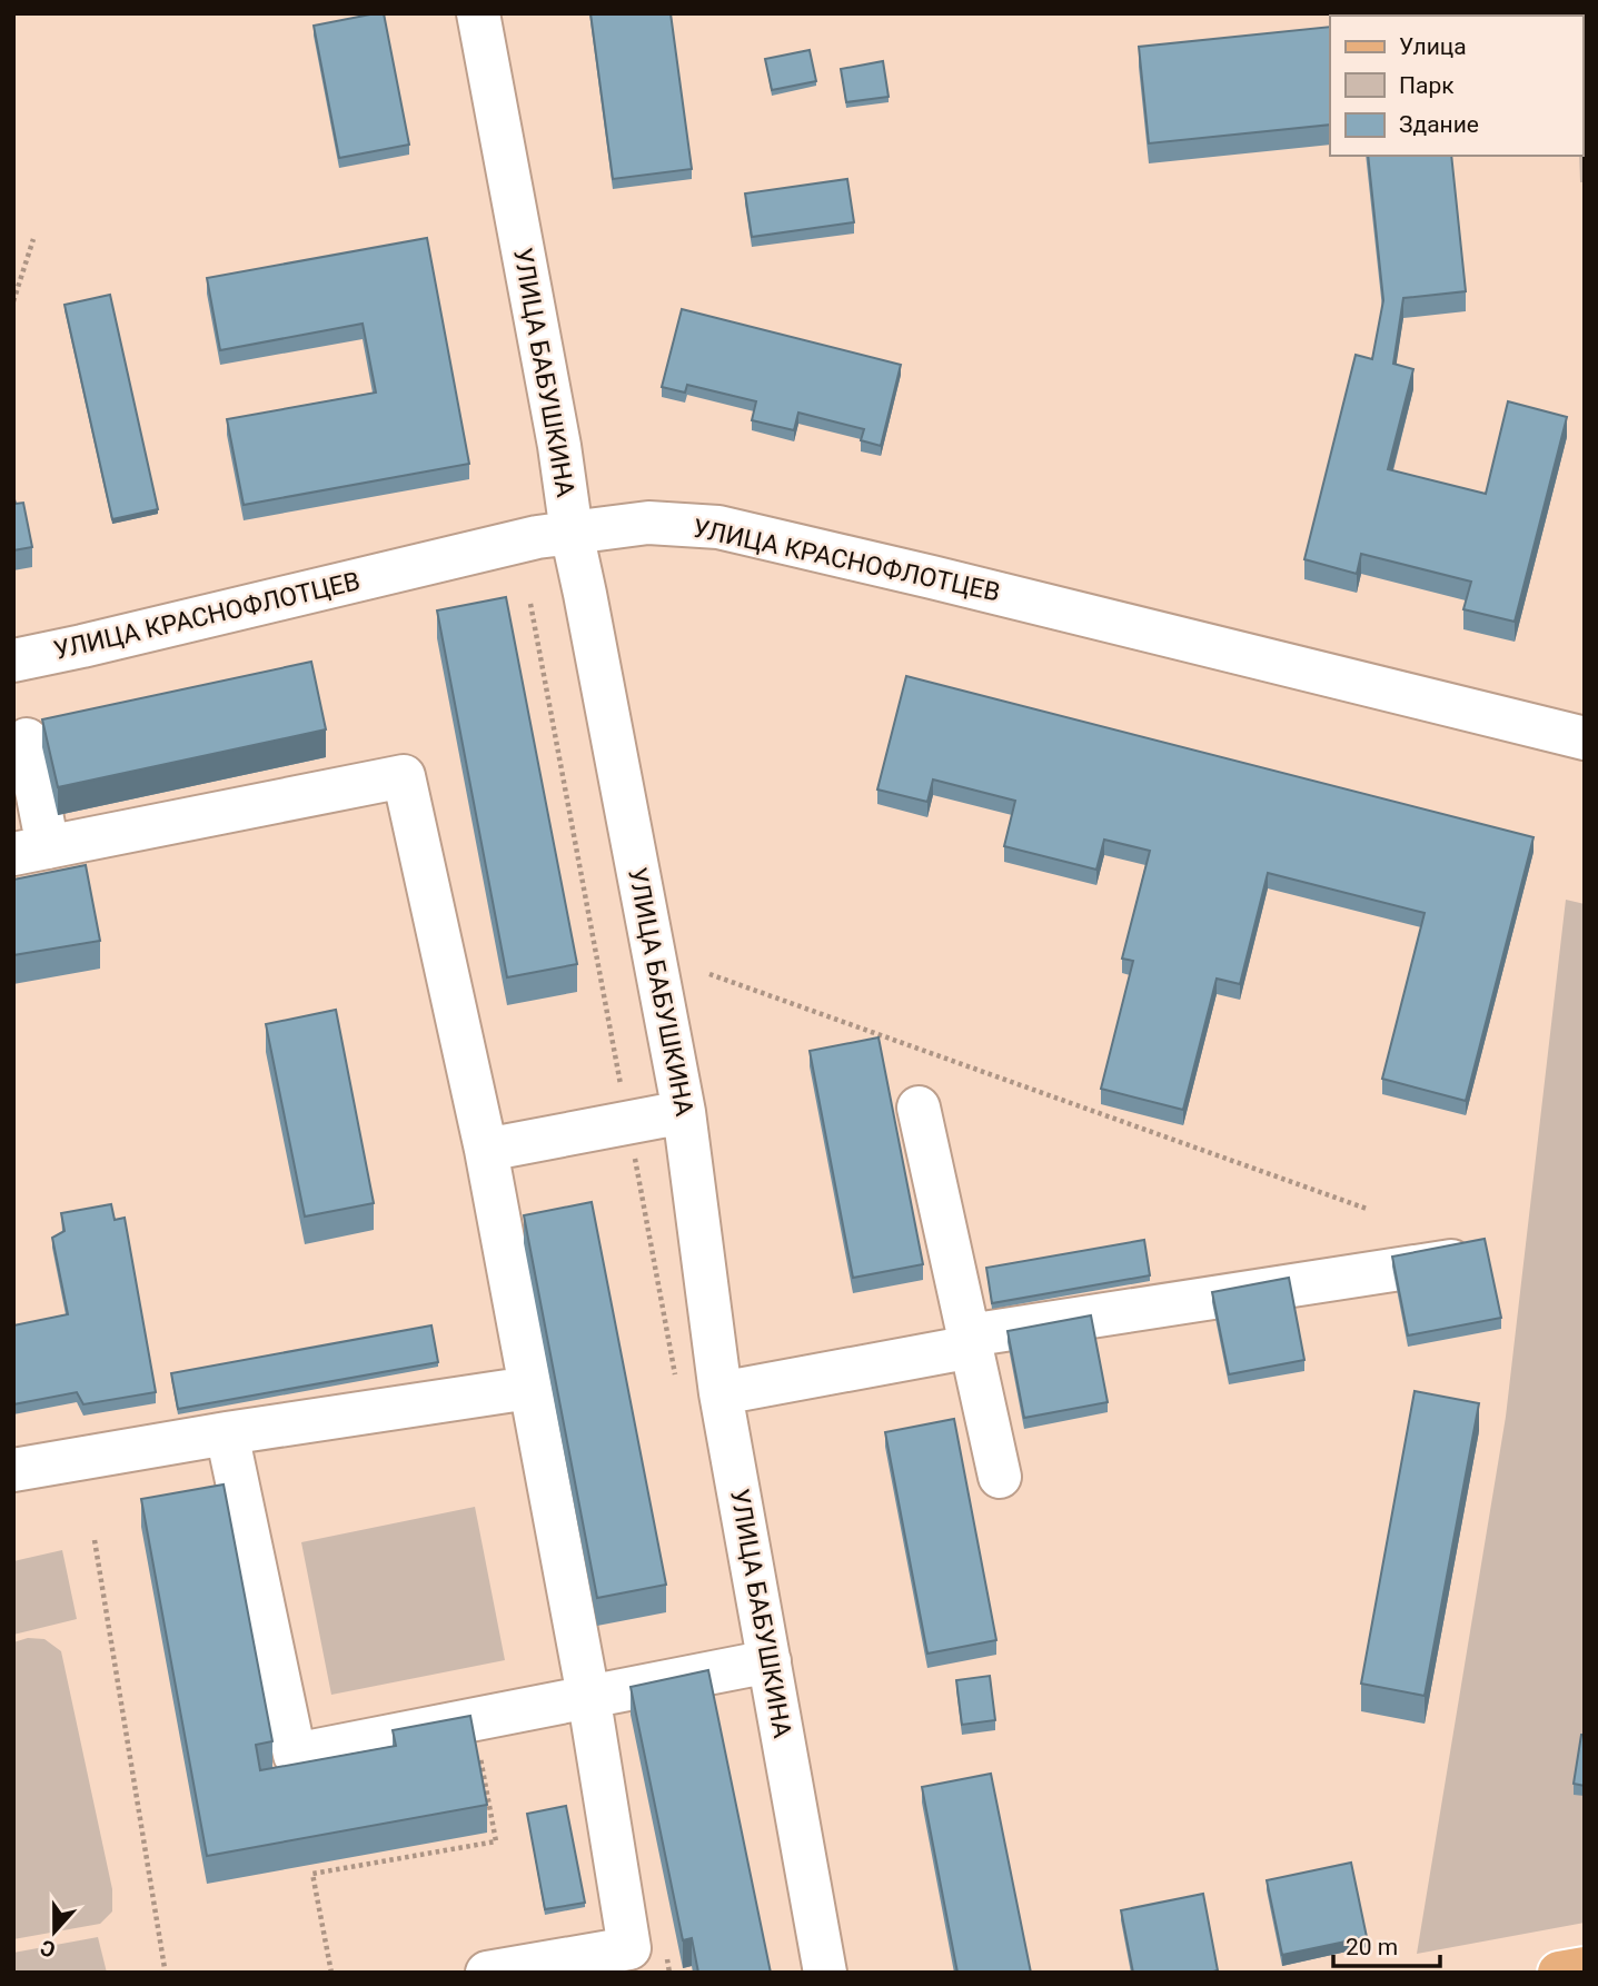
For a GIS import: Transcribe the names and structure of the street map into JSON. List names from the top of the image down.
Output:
{
  "streets": {
    "street": ["УЛИЦА БАБУШКИНА", "УЛИЦА КРАСНОФЛОТЦЕВ"]
  },
  "crossings": [
    ["УЛИЦА БАБУШКИНА", "УЛИЦА КРАСНОФЛОТЦЕВ"]
  ],
  "legend": ["Улица", "Парк", "Здание"],
  "scale_bar": "20 m",
  "north": "bottom"
}
